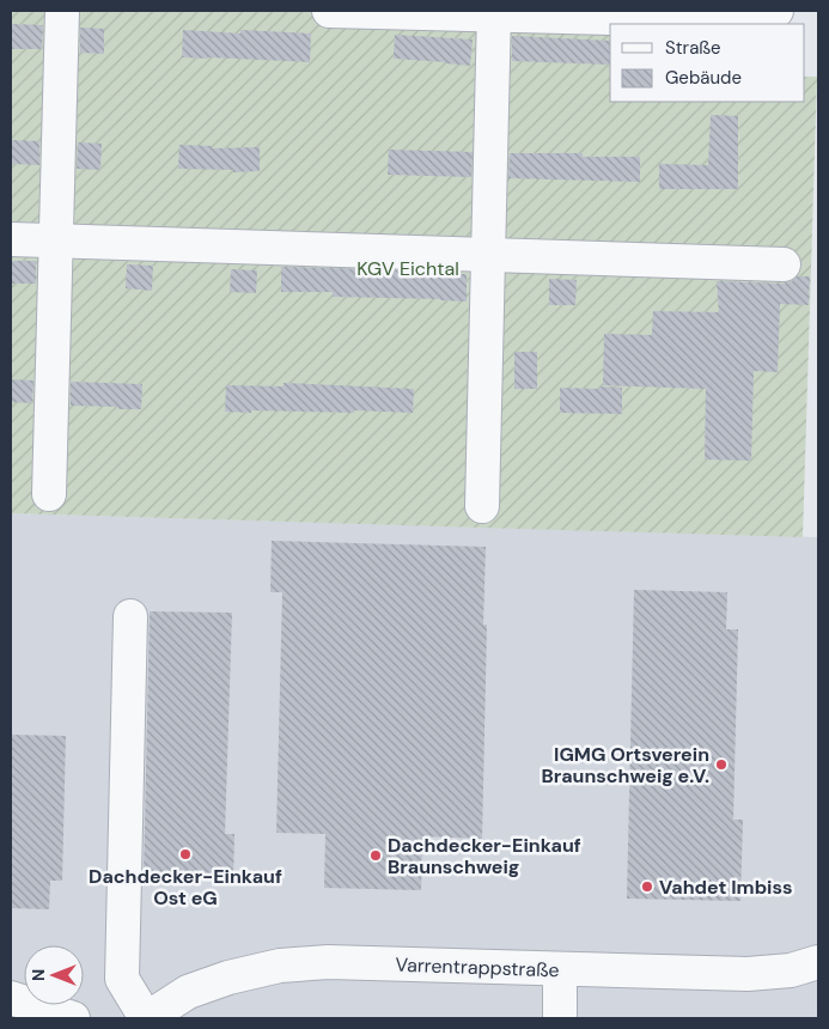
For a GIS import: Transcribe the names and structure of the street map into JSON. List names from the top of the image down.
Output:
{
  "streets": {
    "street": ["Varrentrappstraße"]
  },
  "parks": ["KGV Eichtal"],
  "places": [
    "IGMG Ortsverein Braunschweig e.V.",
    "Dachdecker-Einkauf Ost eG",
    "Dachdecker-Einkauf Braunschweig",
    "Vahdet Imbiss"
  ],
  "legend": ["Straße", "Gebäude"],
  "north": "left"
}
